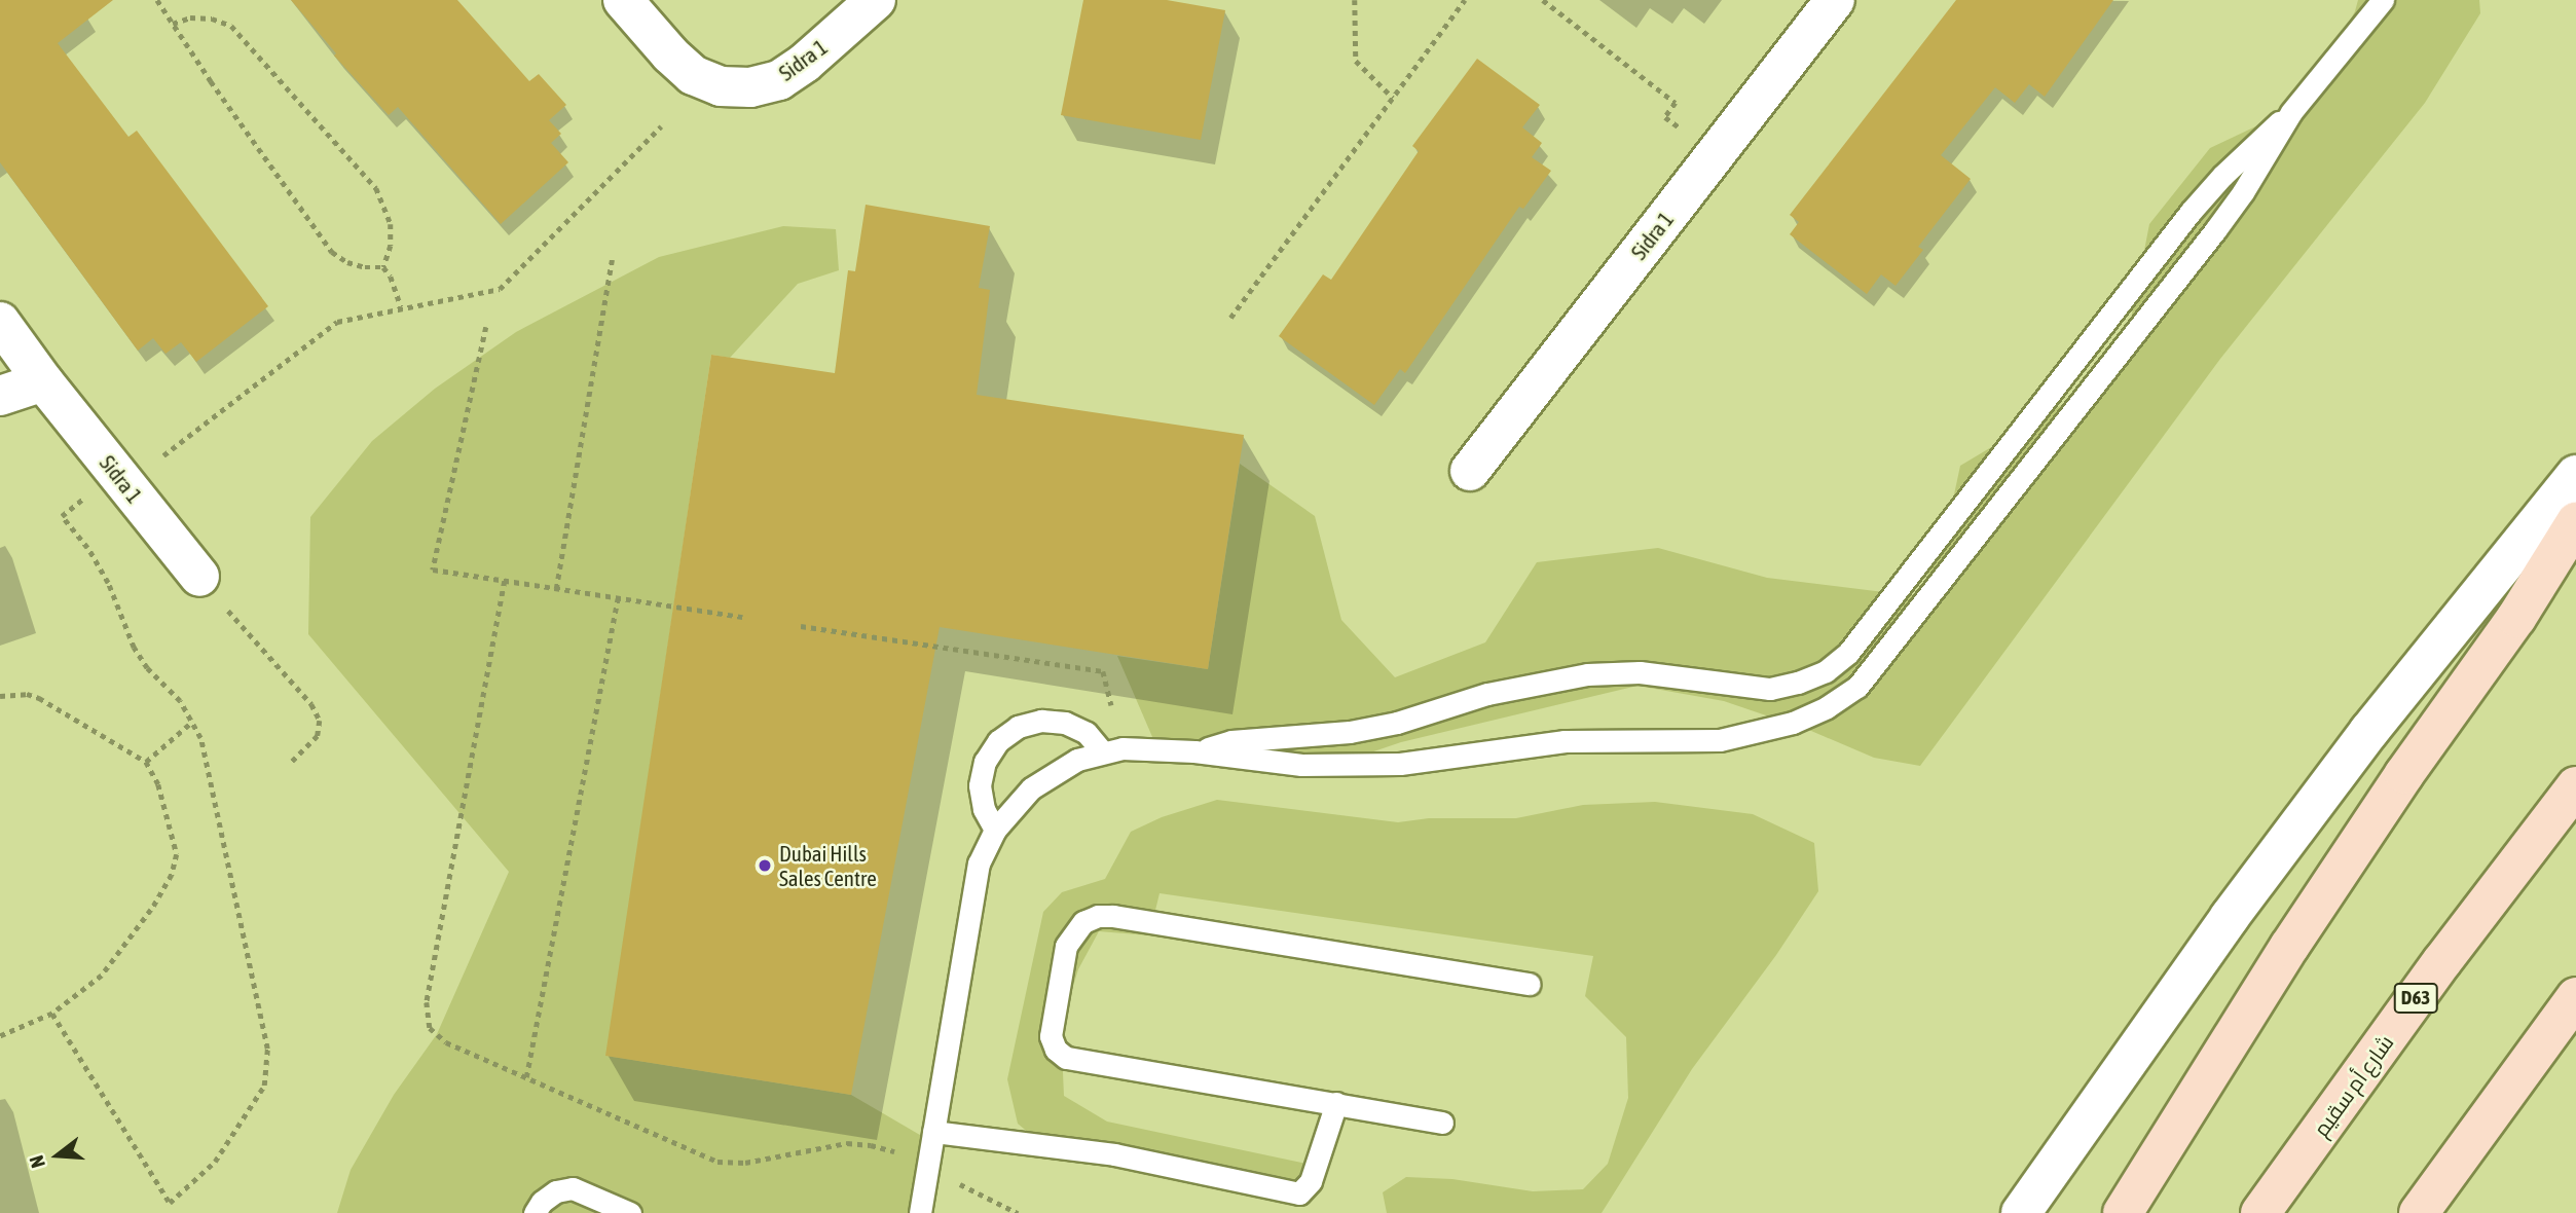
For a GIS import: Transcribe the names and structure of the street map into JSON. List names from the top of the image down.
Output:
{
  "streets": {
    "main road": ["D63", "شارع أم سقيم"],
    "street": ["Sidra 1"]
  },
  "places": ["Dubai Hills Sales Centre"],
  "north": "left"
}
